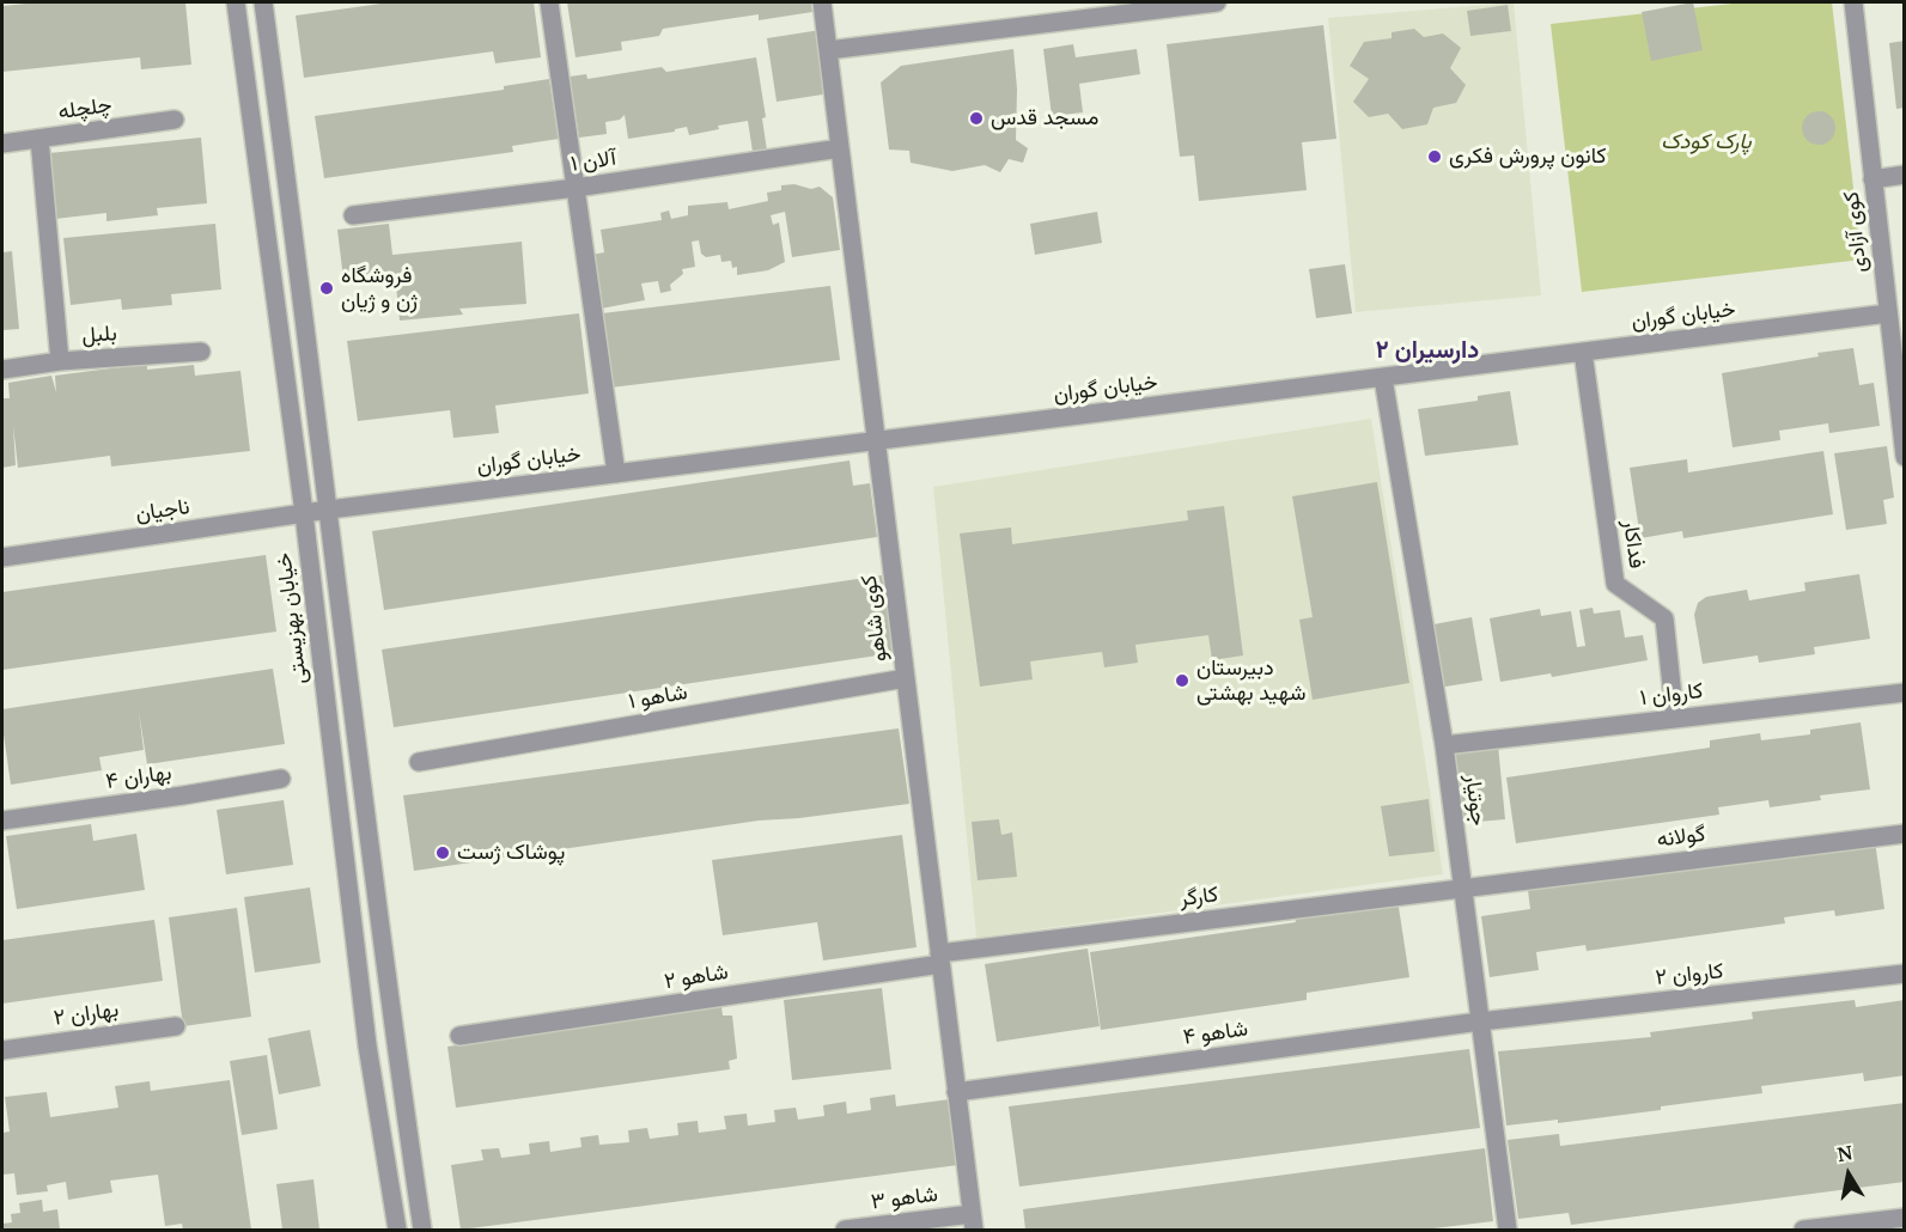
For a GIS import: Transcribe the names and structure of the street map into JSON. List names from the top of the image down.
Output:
{
  "streets": {
    "street": [
      "چلچله",
      "آلان ۱",
      "کوی آزادی",
      "خیابان گوران",
      "بلبل",
      "ناجیان",
      "فداکار",
      "خیابان بهزیستی",
      "کوی شاهو",
      "کاروان ۱",
      "شاهو ۱",
      "بهاران ۴",
      "جوتیار",
      "گولانه",
      "کارگر",
      "کاروان ۲",
      "شاهو ۲",
      "بهاران ۲",
      "شاهو ۴",
      "شاهو ۳"
    ]
  },
  "crossings": [
    ["آلان ۱", "کوی شاهو"],
    ["کوی آزادی", "خیابان گوران"],
    ["خیابان گوران", "ناجیان"],
    ["خیابان گوران", "فداکار"],
    ["خیابان گوران", "کوی شاهو"],
    ["خیابان گوران", "جوتیار"],
    ["ناجیان", "خیابان بهزیستی"],
    ["فداکار", "کاروان ۱"],
    ["کوی شاهو", "شاهو ۱"],
    ["کوی شاهو", "کارگر"],
    ["کوی شاهو", "شاهو ۲"],
    ["کوی شاهو", "شاهو ۴"],
    ["کوی شاهو", "شاهو ۳"],
    ["کاروان ۱", "جوتیار"],
    ["جوتیار", "گولانه"],
    ["جوتیار", "کارگر"],
    ["جوتیار", "کاروان ۲"],
    ["جوتیار", "شاهو ۴"],
    ["گولانه", "کارگر"],
    ["کارگر", "شاهو ۲"],
    ["کاروان ۲", "شاهو ۴"]
  ],
  "districts": ["دارسیران ۲"],
  "parks": ["پارک کودک"],
  "places": [
    "مسجد قدس",
    "کانون پرورش فکری",
    "فروشگاه ژن و ژیان",
    "دبیرستان شهید بهشتی",
    "پوشاک ژست"
  ],
  "north": "top"
}
